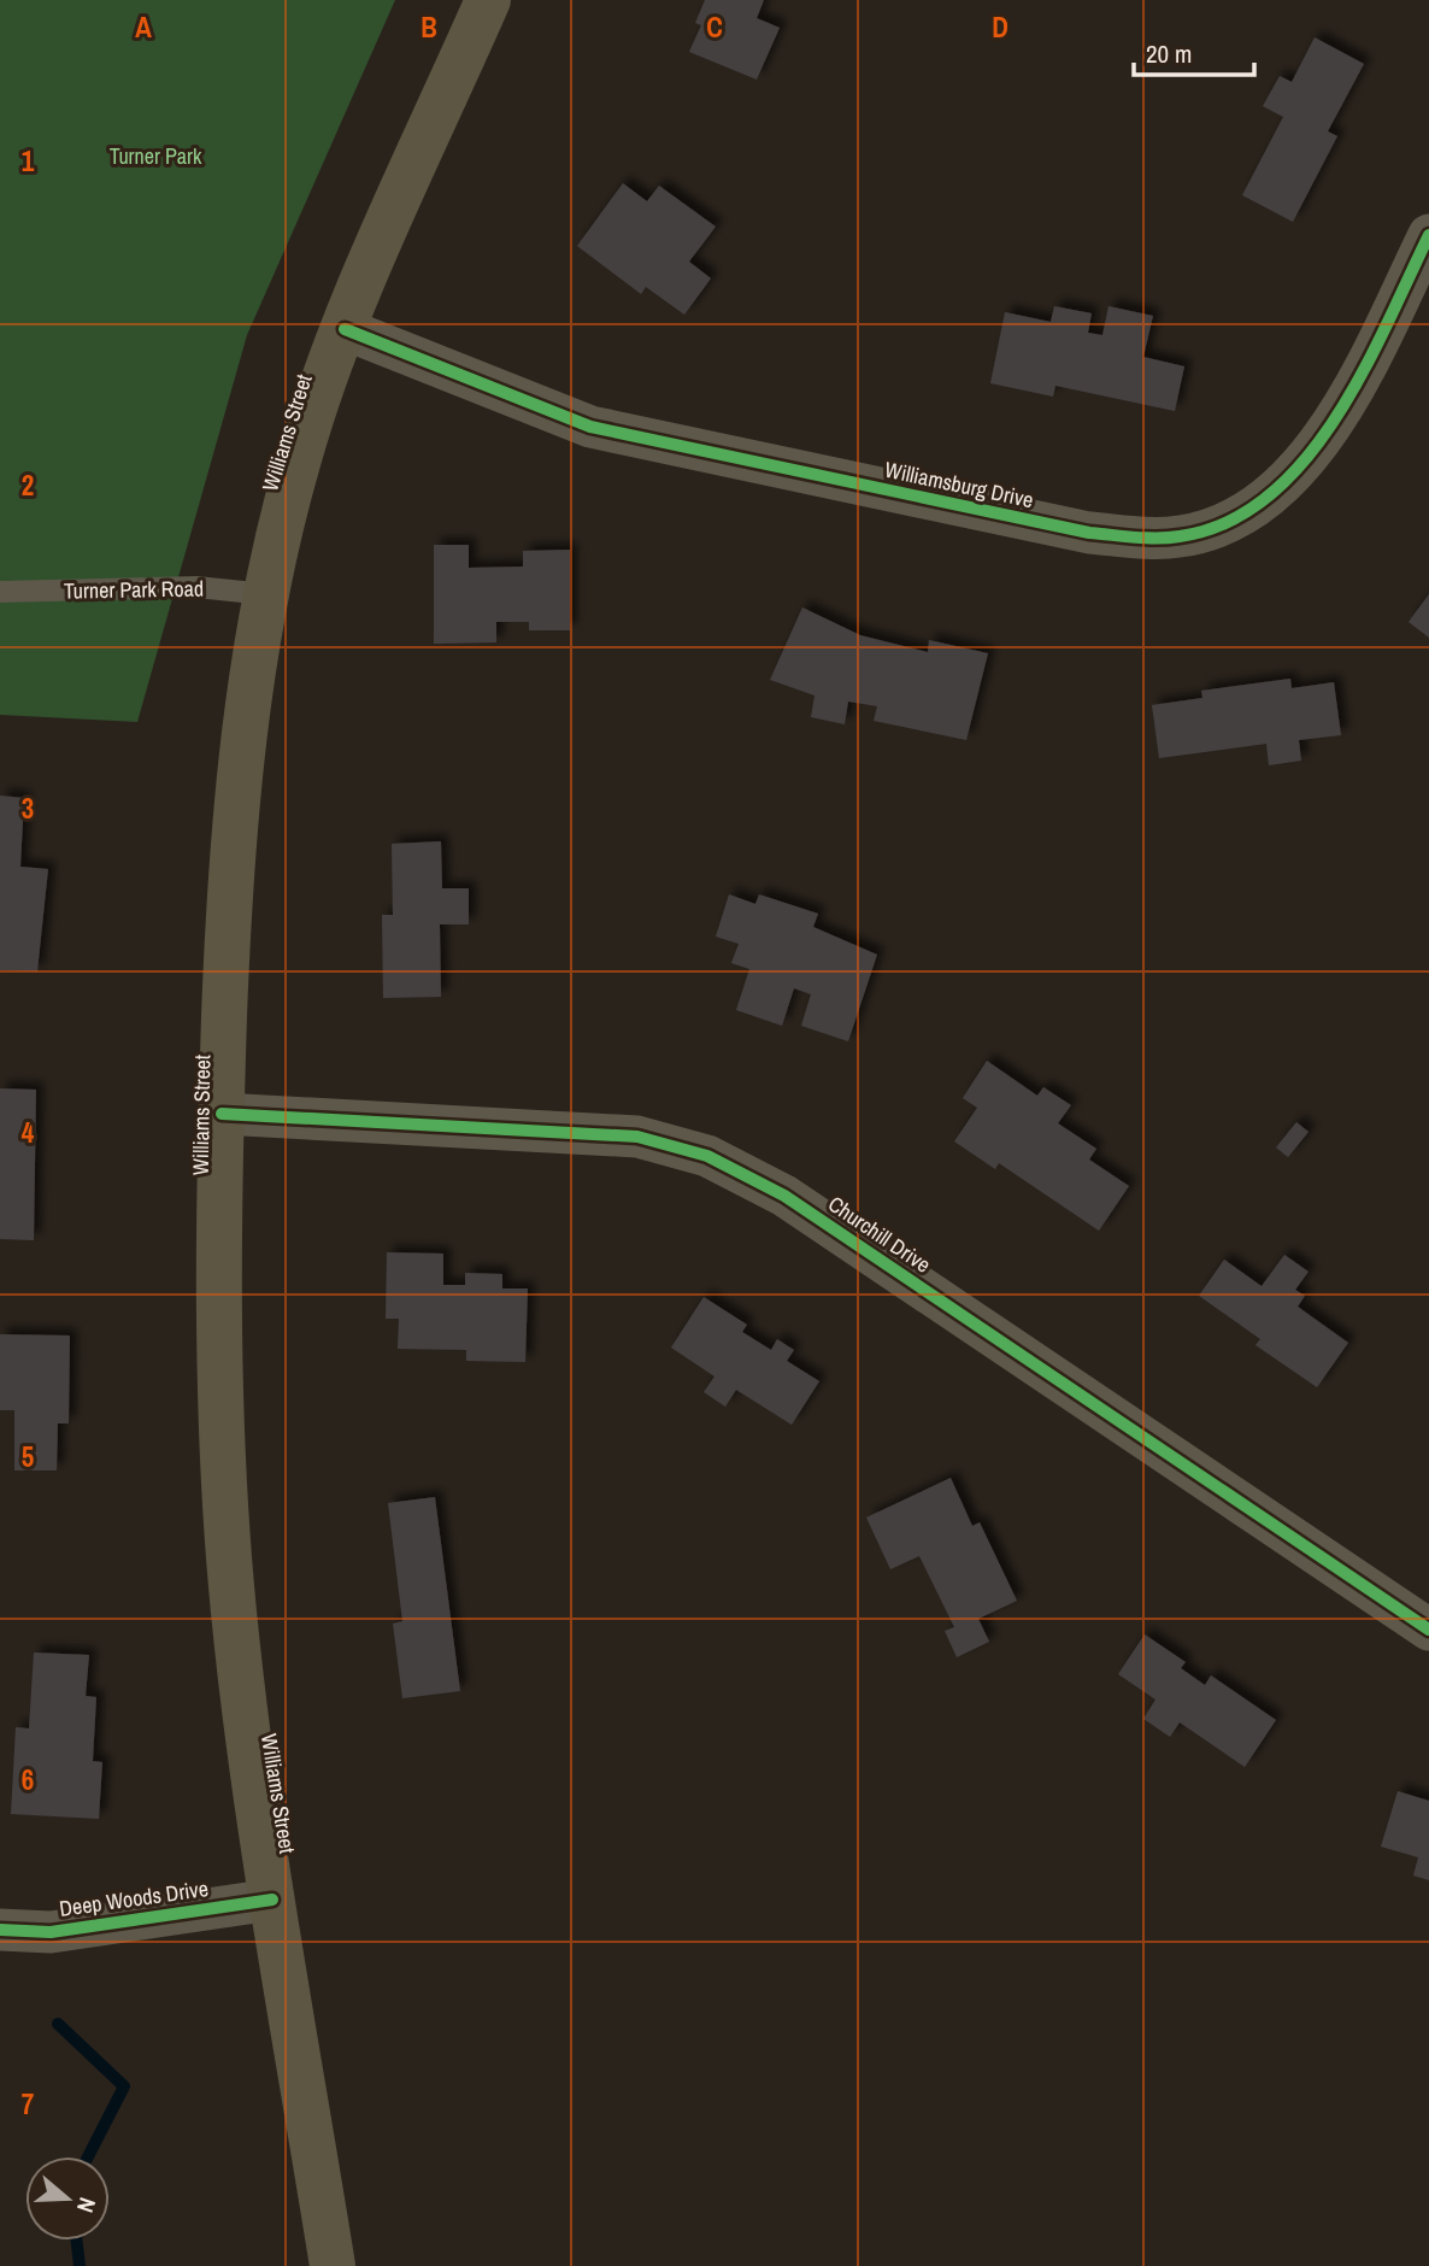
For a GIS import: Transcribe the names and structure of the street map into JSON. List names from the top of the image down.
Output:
{
  "streets": {
    "main road": ["Williams Street"],
    "street": ["Williamsburg Drive", "Churchill Drive", "Deep Woods Drive"],
    "lane": ["Turner Park Road"]
  },
  "crossings": [
    ["Williams Street", "Williamsburg Drive"],
    ["Williams Street", "Turner Park Road"],
    ["Williams Street", "Churchill Drive"],
    ["Williams Street", "Deep Woods Drive"]
  ],
  "parks": ["Turner Park"],
  "scale_bar": "20 m",
  "north": "right",
  "grid": {
    "columns": [
      "A",
      "B",
      "C",
      "D"
    ],
    "rows": [
      "1",
      "2",
      "3",
      "4",
      "5",
      "6",
      "7"
    ]
  }
}
